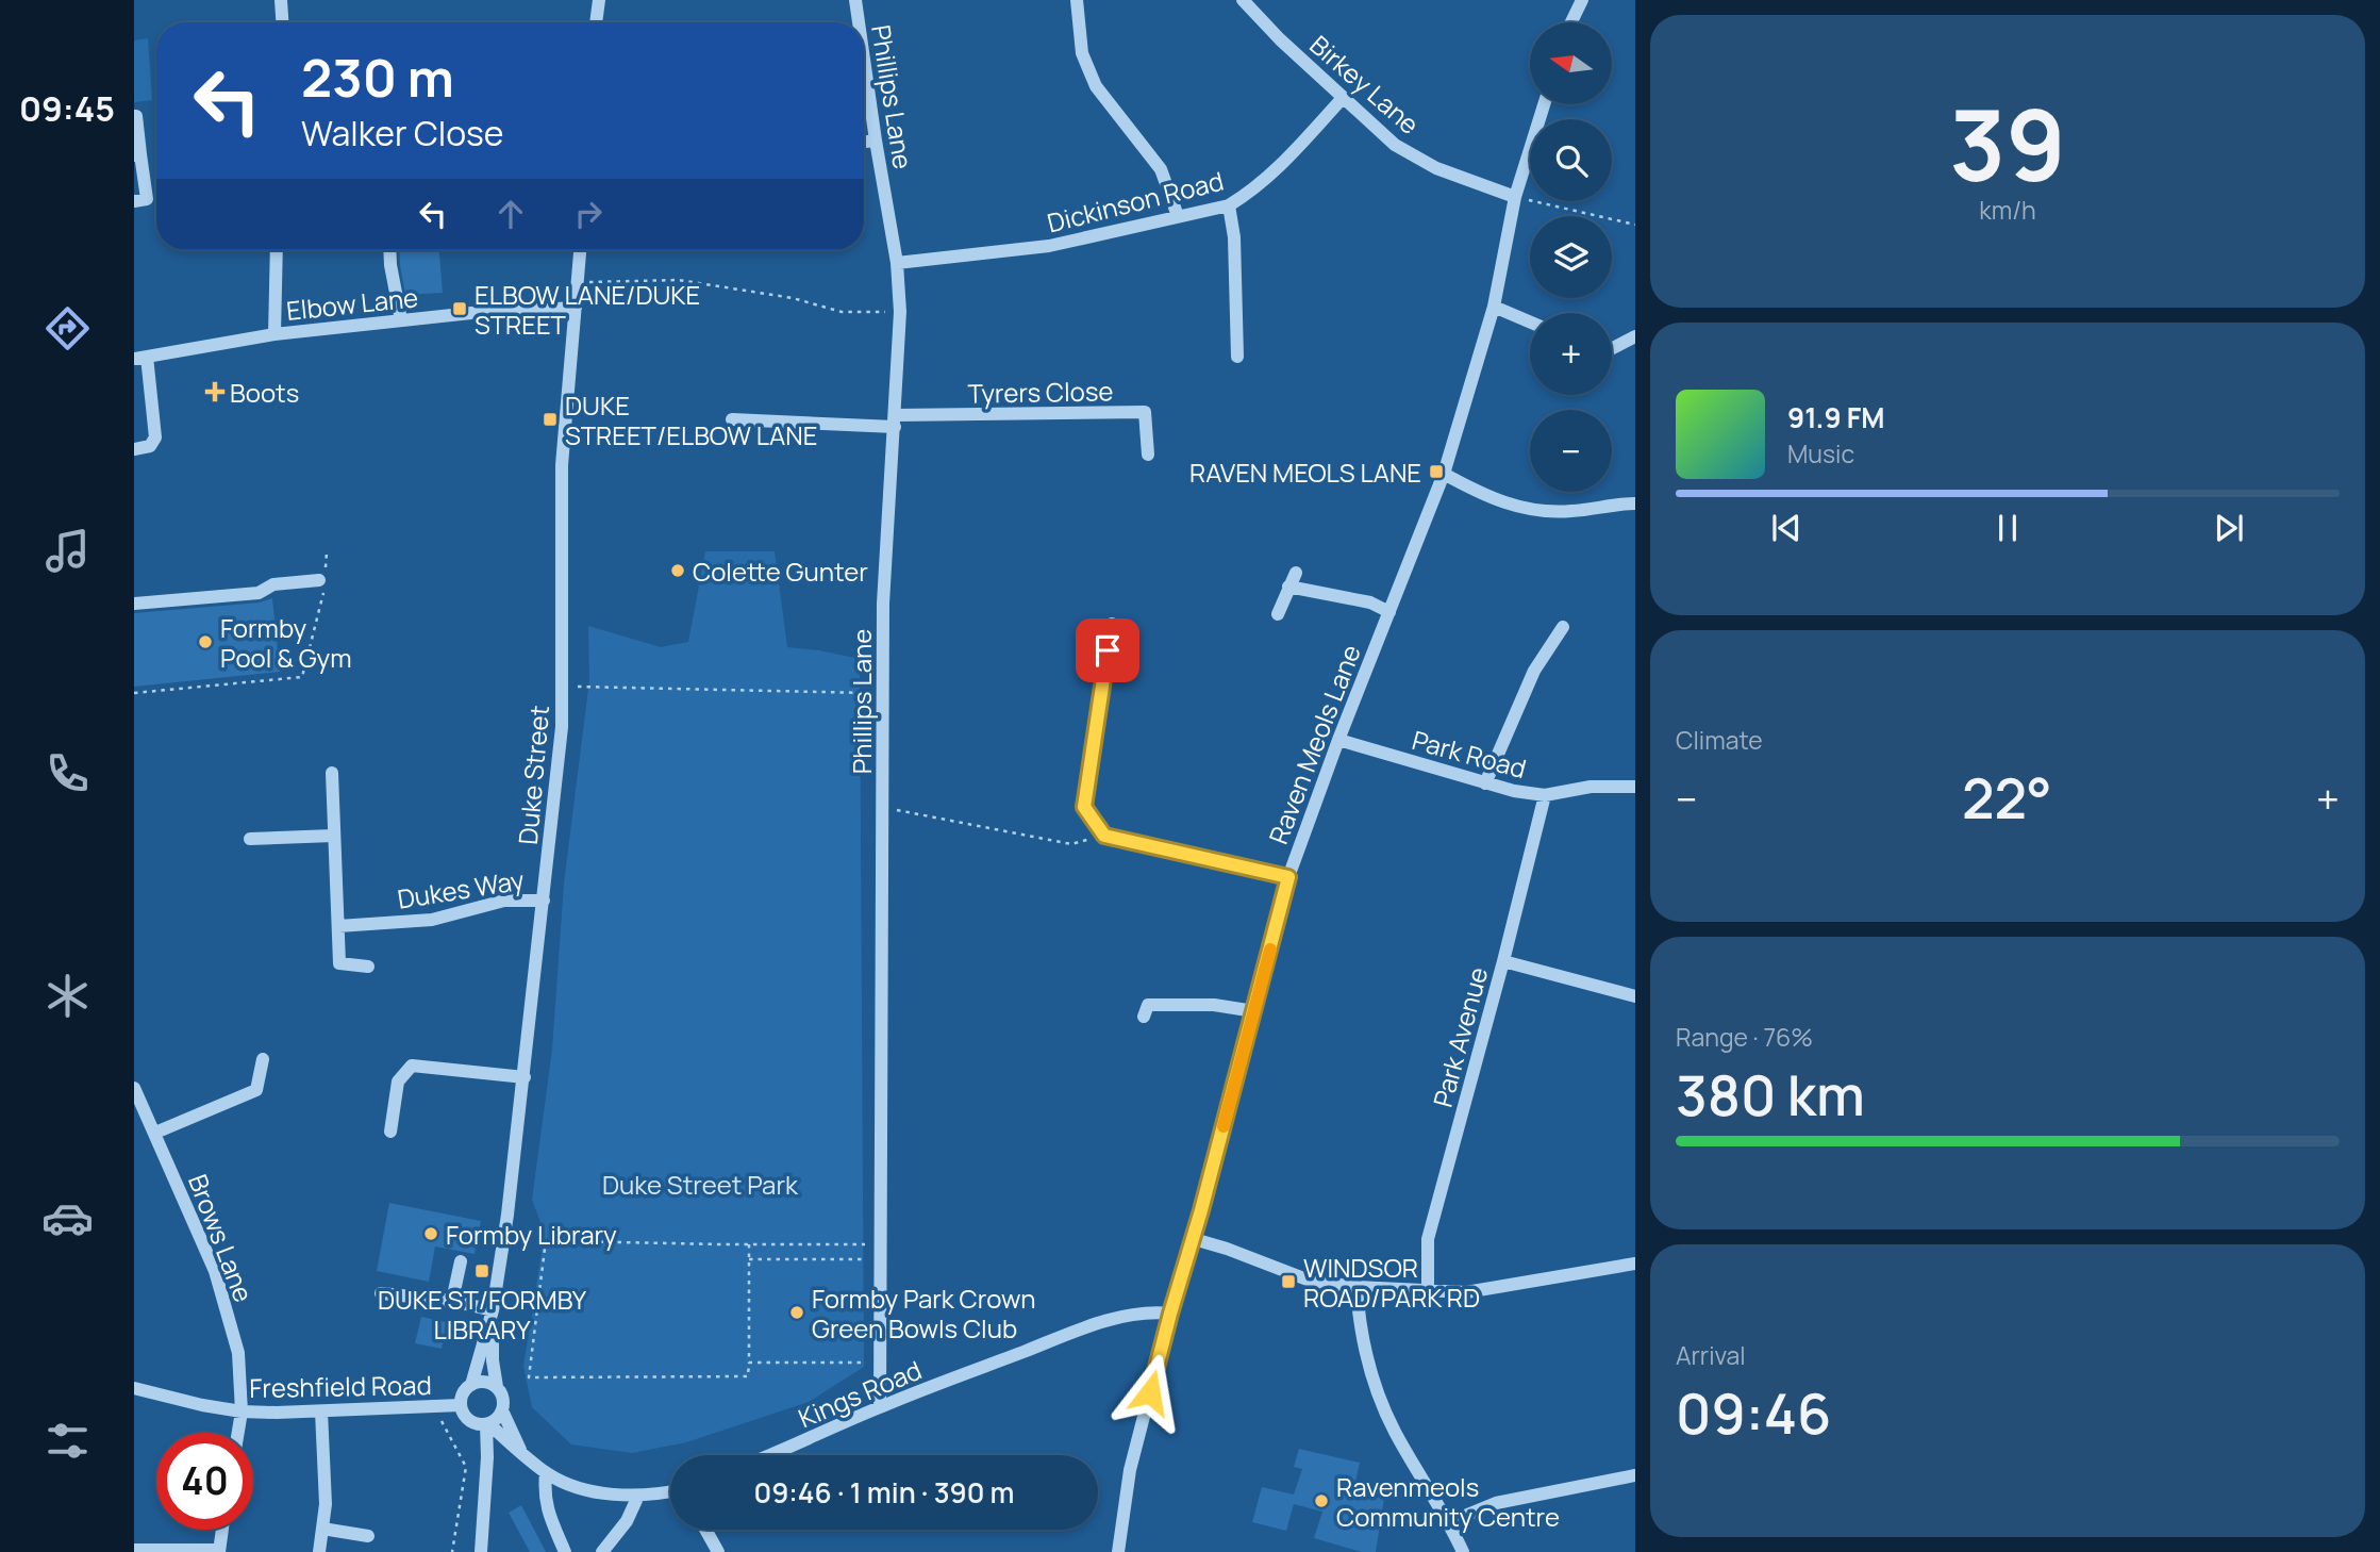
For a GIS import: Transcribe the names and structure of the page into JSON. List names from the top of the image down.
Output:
{
  "streets": {
    "street": [
      "Birkey Lane",
      "Phillips Lane",
      "Dickinson Road",
      "Elbow Lane",
      "Tyrers Close",
      "Raven Meols Lane",
      "Park Road",
      "Duke Street",
      "Dukes Way",
      "Park Avenue",
      "Brows Lane",
      "Freshfield Road",
      "Kings Road"
    ]
  },
  "crossings": [
    ["Birkey Lane", "Dickinson Road"],
    ["Birkey Lane", "Raven Meols Lane"],
    ["Phillips Lane", "Dickinson Road"],
    ["Phillips Lane", "Tyrers Close"],
    ["Phillips Lane", "Kings Road"],
    ["Elbow Lane", "Duke Street"],
    ["Raven Meols Lane", "Park Road"],
    ["Raven Meols Lane", "Kings Road"],
    ["Park Road", "Park Avenue"],
    ["Duke Street", "Dukes Way"],
    ["Duke Street", "Freshfield Road"],
    ["Brows Lane", "Freshfield Road"]
  ],
  "parks": ["Duke Street Park"],
  "places": {
    "transit": [
      "ELBOW LANE/DUKE STREET",
      "DUKE STREET/ELBOW LANE",
      "RAVEN MEOLS LANE",
      "DUKE ST/FORMBY LIBRARY",
      "WINDSOR ROAD/PARK RD"
    ],
    "health": ["Boots"],
    "other": [
      "Colette Gunter",
      "Formby Pool & Gym",
      "Formby Library",
      "Formby Park Crown Green Bowls Club",
      "Ravenmeols Community Centre"
    ]
  },
  "north": "left",
  "page": {
    "tabs": "09:45",
    "tile": [
      ["39", "km/h"],
      "Climate",
      ["Range · 76%", "380 km"],
      ["Arrival", "09:46"]
    ],
    "map_buttons": ["+", "−"],
    "turn": ["230 m", "Walker Close"],
    "song": ["91.9 FM", "Music"],
    "heat": ["−", "22°", "+"],
    "limit": "40",
    "trip": "09:46 · 1 min · 390 m"
  }
}
